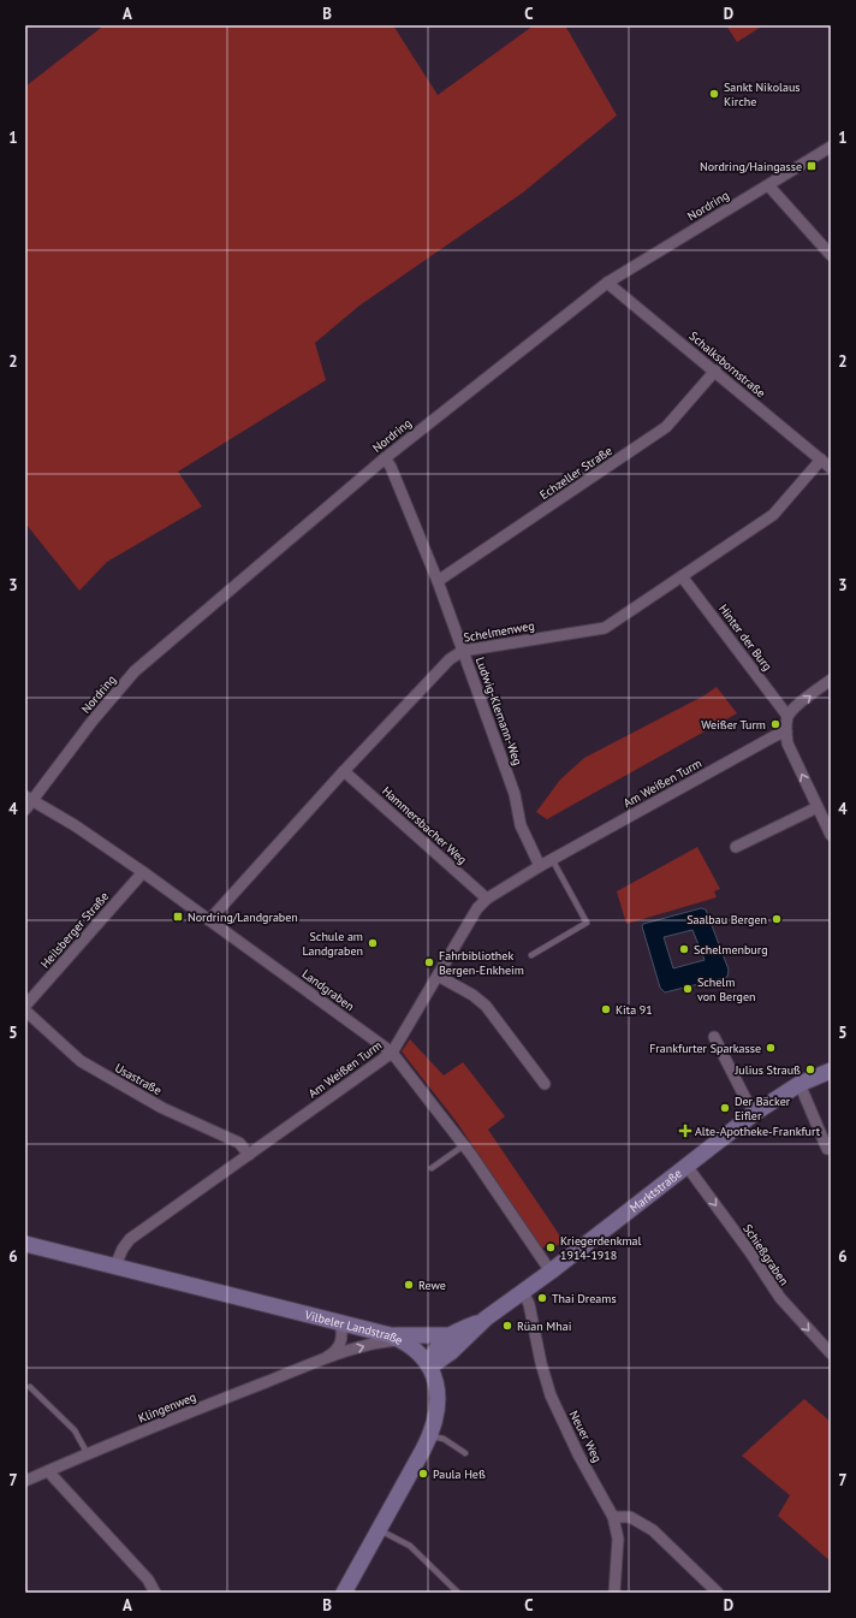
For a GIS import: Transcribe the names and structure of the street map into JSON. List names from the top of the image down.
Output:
{
  "streets": {
    "main road": ["Marktstraße", "Vilbeler Landstraße"],
    "street": [
      "Nordring",
      "Schalksbornstraße",
      "Echzeller Straße",
      "Schelmenweg",
      "Hinter der Burg",
      "Ludwig-Klemann-Weg",
      "Am Weißen Turm",
      "Hammersbacher Weg",
      "Heilsberger Straße",
      "Landgraben",
      "Usastraße",
      "Schießgraben",
      "Klingenweg",
      "Neuer Weg"
    ]
  },
  "crossings": [
    ["Nordring", "Schalksbornstraße"],
    ["Nordring", "Ludwig-Klemann-Weg"],
    ["Nordring", "Landgraben"],
    ["Schalksbornstraße", "Echzeller Straße"],
    ["Schalksbornstraße", "Schelmenweg"],
    ["Echzeller Straße", "Ludwig-Klemann-Weg"],
    ["Schelmenweg", "Hinter der Burg"],
    ["Schelmenweg", "Ludwig-Klemann-Weg"],
    ["Schelmenweg", "Hammersbacher Weg"],
    ["Schelmenweg", "Landgraben"],
    ["Ludwig-Klemann-Weg", "Am Weißen Turm"],
    ["Am Weißen Turm", "Hammersbacher Weg"],
    ["Am Weißen Turm", "Landgraben"],
    ["Am Weißen Turm", "Usastraße"],
    ["Am Weißen Turm", "Vilbeler Landstraße"],
    ["Heilsberger Straße", "Landgraben"],
    ["Landgraben", "Marktstraße"],
    ["Marktstraße", "Schießgraben"],
    ["Marktstraße", "Vilbeler Landstraße"],
    ["Marktstraße", "Neuer Weg"],
    ["Vilbeler Landstraße", "Klingenweg"]
  ],
  "one_way": ["Schießgraben"],
  "places": {
    "other": [
      "Sankt Nikolaus Kirche",
      "Weißer Turm",
      "Saalbau Bergen",
      "Schule am Landgraben",
      "Schelmenburg",
      "Fahrbibliothek Bergen-Enkheim",
      "Schelm von Bergen",
      "Kita 91",
      "Frankfurter Sparkasse",
      "Julius Strauß",
      "Der Bäcker Eifler",
      "Kriegerdenkmal 1914-1918",
      "Rewe",
      "Thai Dreams",
      "Rüan Mhai",
      "Paula Heß"
    ],
    "transit": ["Nordring/Haingasse", "Nordring/Landgraben"],
    "health": ["Alte-Apotheke-Frankfurt"]
  },
  "grid": {
    "columns": [
      "A",
      "B",
      "C",
      "D"
    ],
    "rows": [
      "1",
      "2",
      "3",
      "4",
      "5",
      "6",
      "7"
    ]
  }
}
